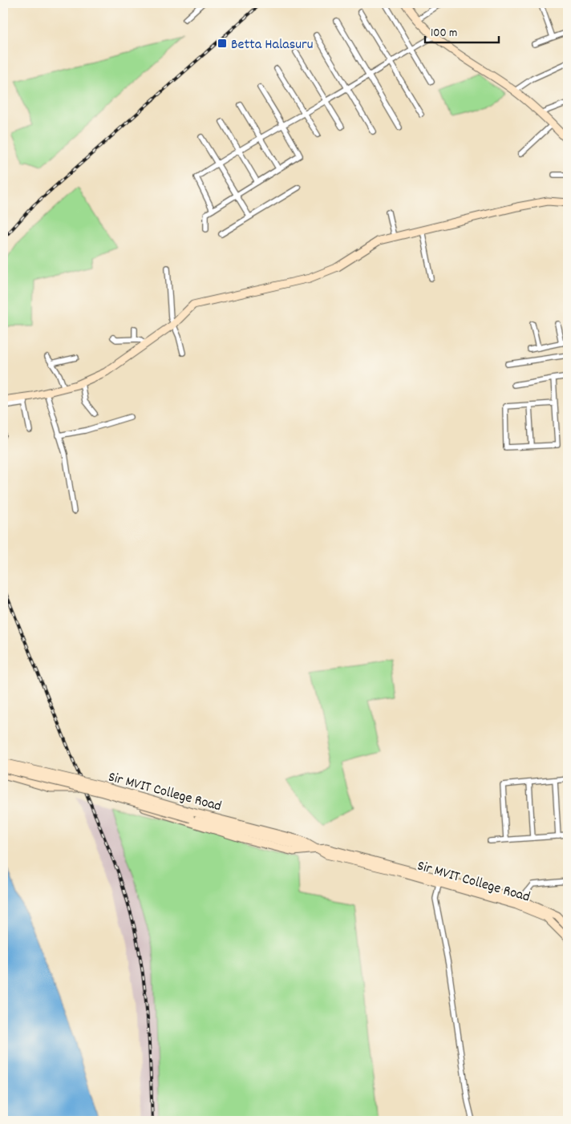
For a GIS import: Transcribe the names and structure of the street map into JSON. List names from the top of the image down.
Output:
{
  "streets": {
    "main road": ["Sir MVIT College Road"]
  },
  "places": {
    "transit": ["Betta Halasuru"]
  },
  "scale_bar": "100 m"
}
